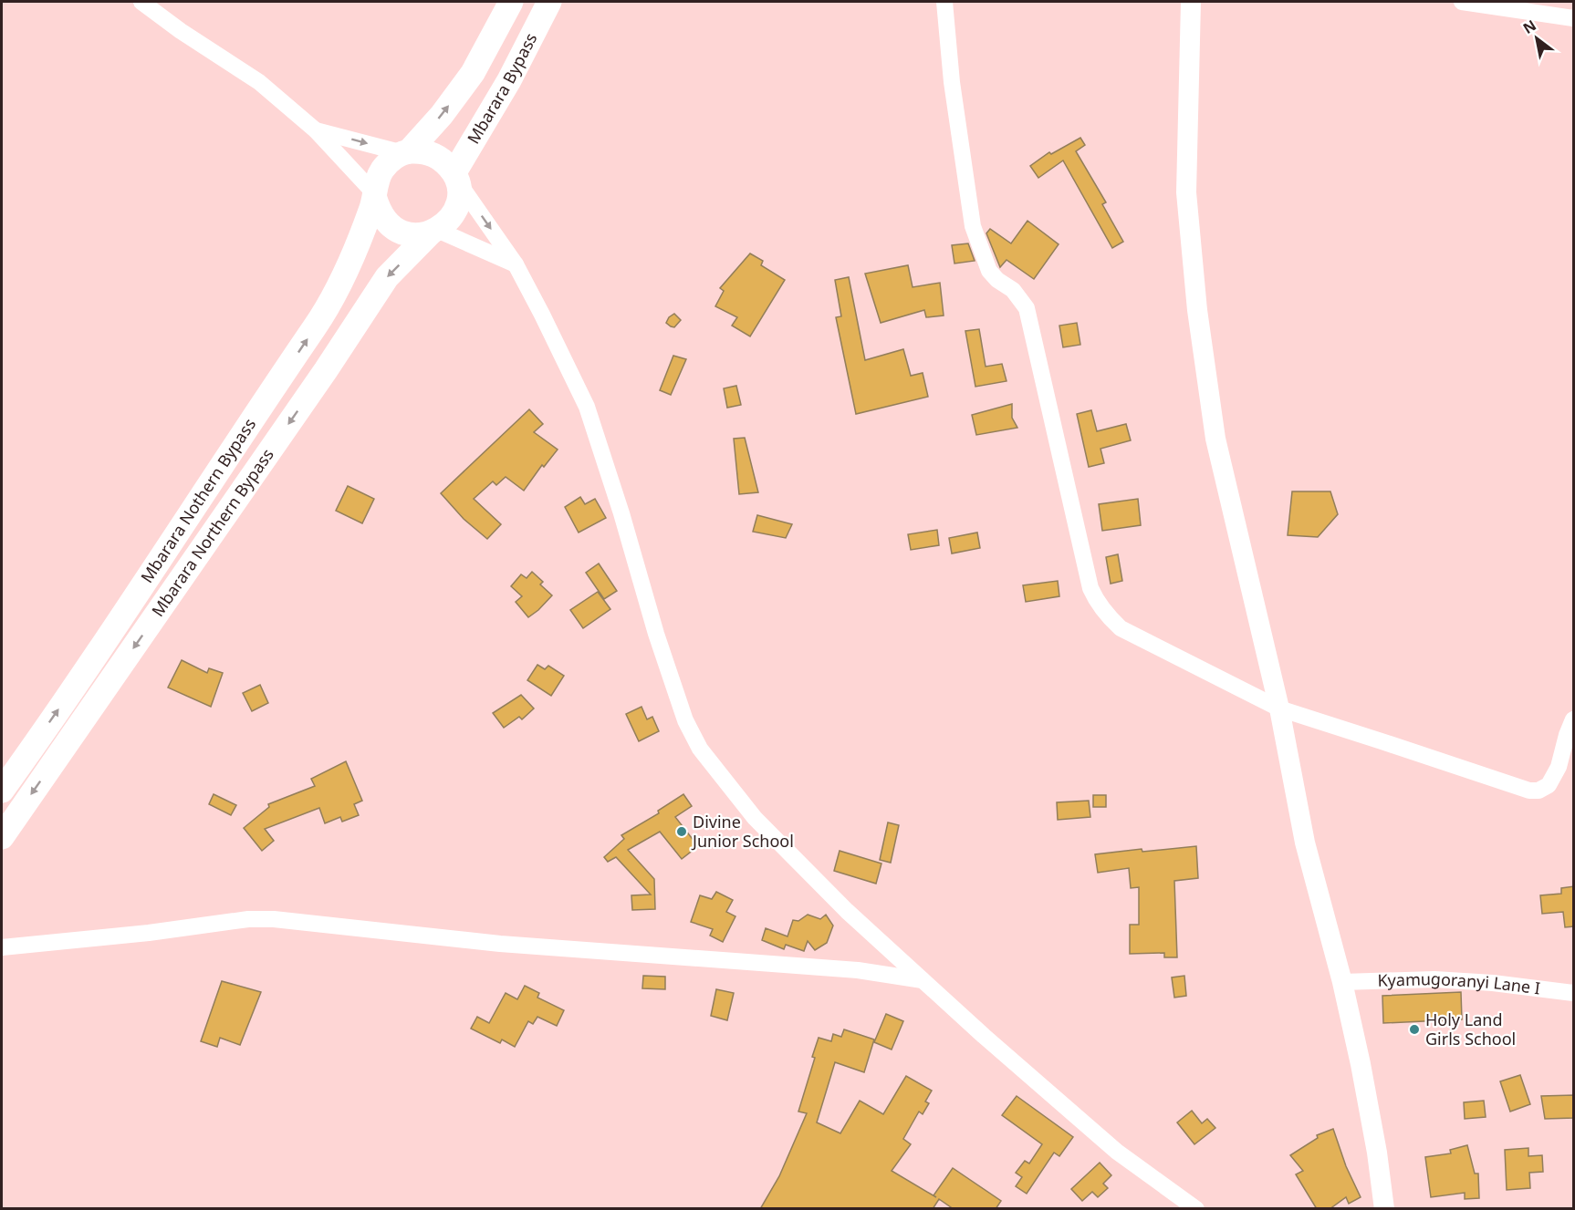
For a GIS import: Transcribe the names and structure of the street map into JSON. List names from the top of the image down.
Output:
{
  "streets": {
    "highway": ["Mbarara Bypass", "Mbarara Nothern Bypass", "Mbarara Northern Bypass"],
    "street": ["Kyamugoranyi Lane I"]
  },
  "crossings": [
    ["Mbarara Bypass", "Mbarara Nothern Bypass"],
    ["Mbarara Bypass", "Mbarara Northern Bypass"],
    ["Mbarara Nothern Bypass", "Mbarara Northern Bypass"]
  ],
  "one_way": ["Mbarara Nothern Bypass", "Mbarara Northern Bypass"],
  "places": ["Divine Junior School", "Holy Land Girls School"],
  "north": "top left"
}
